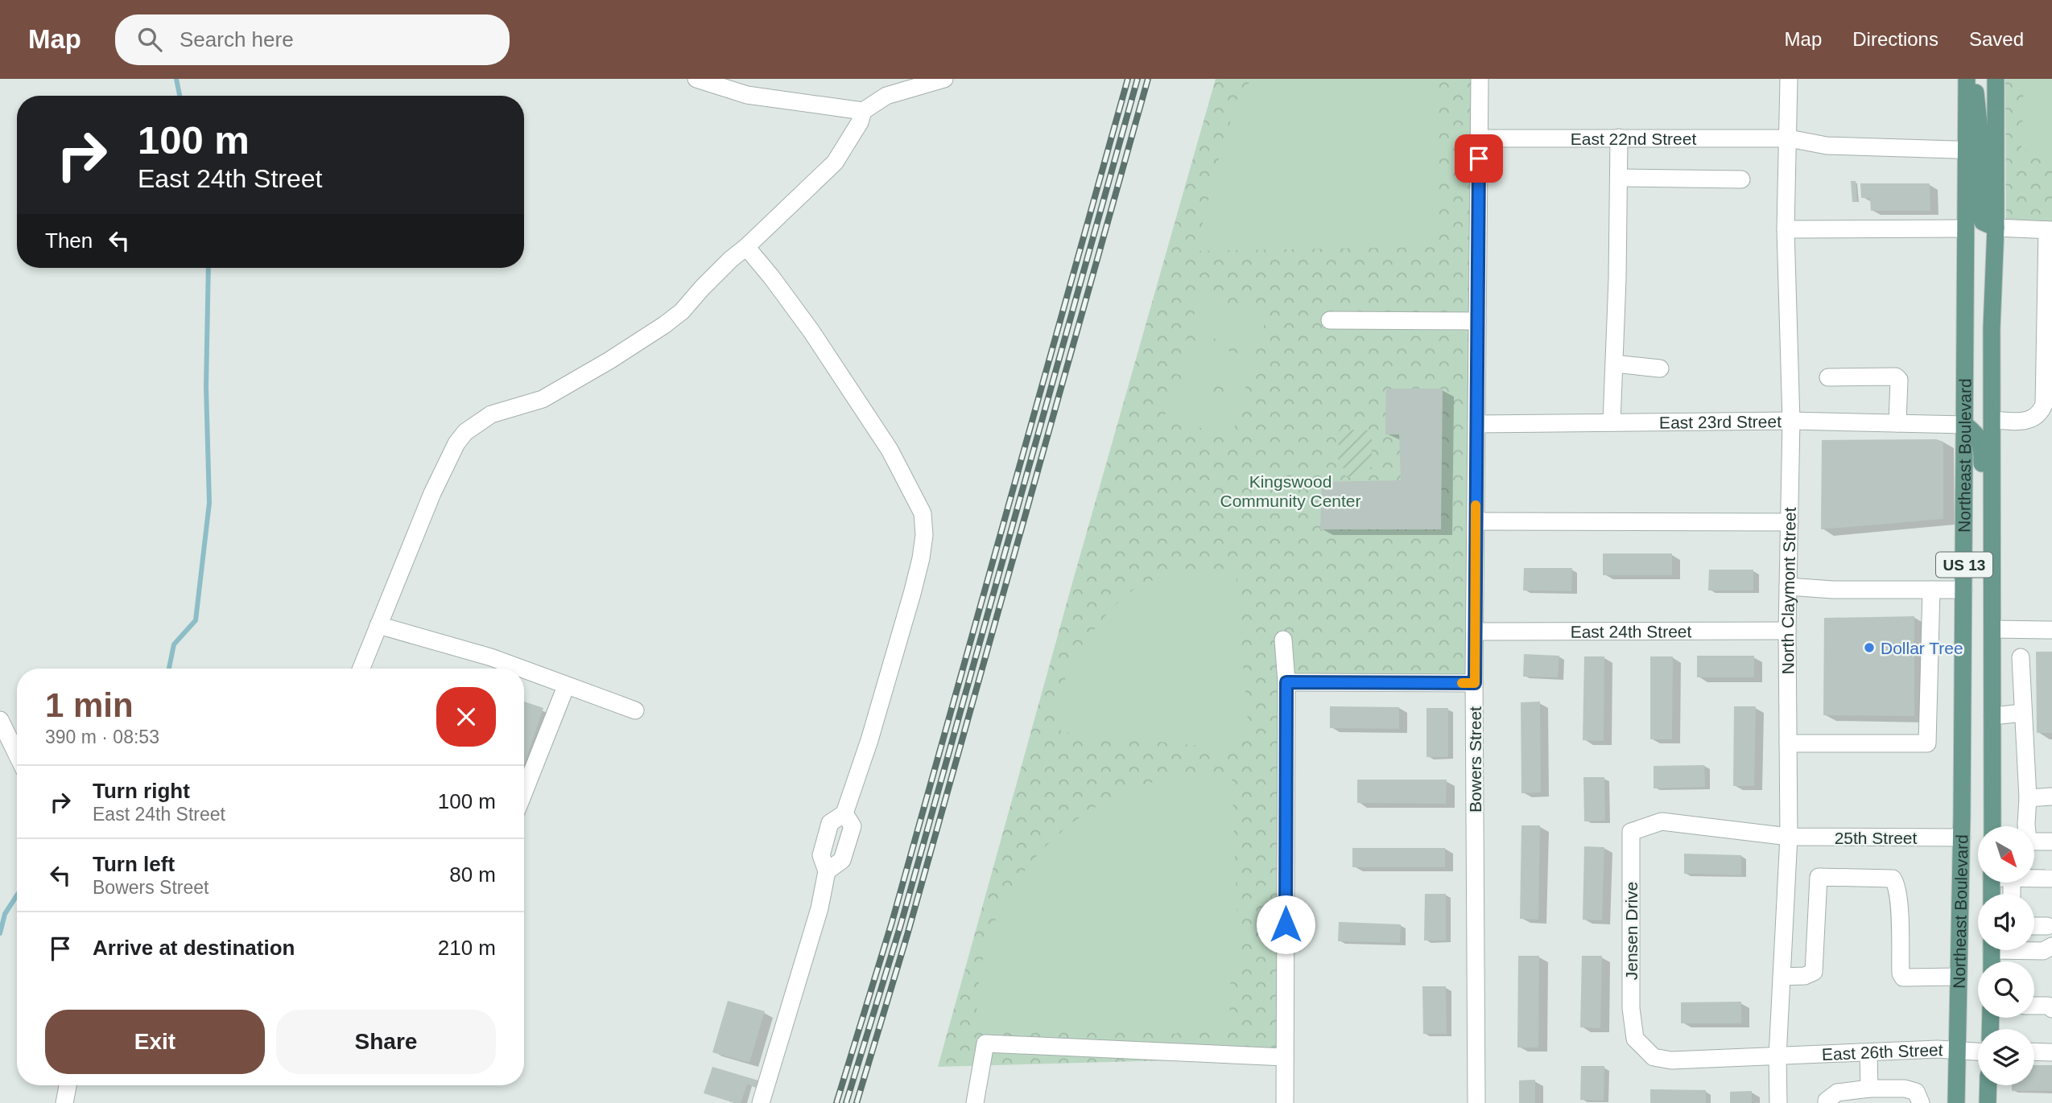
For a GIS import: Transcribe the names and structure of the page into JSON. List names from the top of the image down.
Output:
{
  "streets": {
    "main road": ["Northeast Boulevard", "US 13"],
    "street": [
      "East 22nd Street",
      "East 23rd Street",
      "North Claymont Street",
      "East 24th Street",
      "Bowers Street",
      "25th Street",
      "Jensen Drive",
      "East 26th Street"
    ]
  },
  "crossings": [
    ["East 22nd Street", "Northeast Boulevard"],
    ["East 22nd Street", "North Claymont Street"],
    ["East 22nd Street", "Bowers Street"],
    ["East 23rd Street", "Northeast Boulevard"],
    ["East 23rd Street", "North Claymont Street"],
    ["East 23rd Street", "Bowers Street"],
    ["Northeast Boulevard", "25th Street"],
    ["Northeast Boulevard", "East 26th Street"],
    ["North Claymont Street", "East 24th Street"],
    ["North Claymont Street", "25th Street"],
    ["North Claymont Street", "Jensen Drive"],
    ["North Claymont Street", "East 26th Street"],
    ["East 24th Street", "Bowers Street"],
    ["25th Street", "Jensen Drive"],
    ["Jensen Drive", "East 26th Street"]
  ],
  "parks": ["Kingswood Community Center"],
  "places": ["Dollar Tree"],
  "north": "bottom right",
  "page": {
    "header": "Map",
    "search": "Search here",
    "nav": ["Map", "Directions", "Saved"],
    "turn": ["100 m", "East 24th Street"],
    "then": "Then",
    "heading": ["1 min", "390 m · 08:53"],
    "list": [
      {
        "name": "Turn right",
        "note": "East 24th Street",
        "value": "100 m"
      },
      {
        "name": "Turn left",
        "note": "Bowers Street",
        "value": "80 m"
      },
      {
        "name": "Arrive at destination",
        "value": "210 m"
      }
    ],
    "buttons": ["Exit", "Share"]
  }
}
